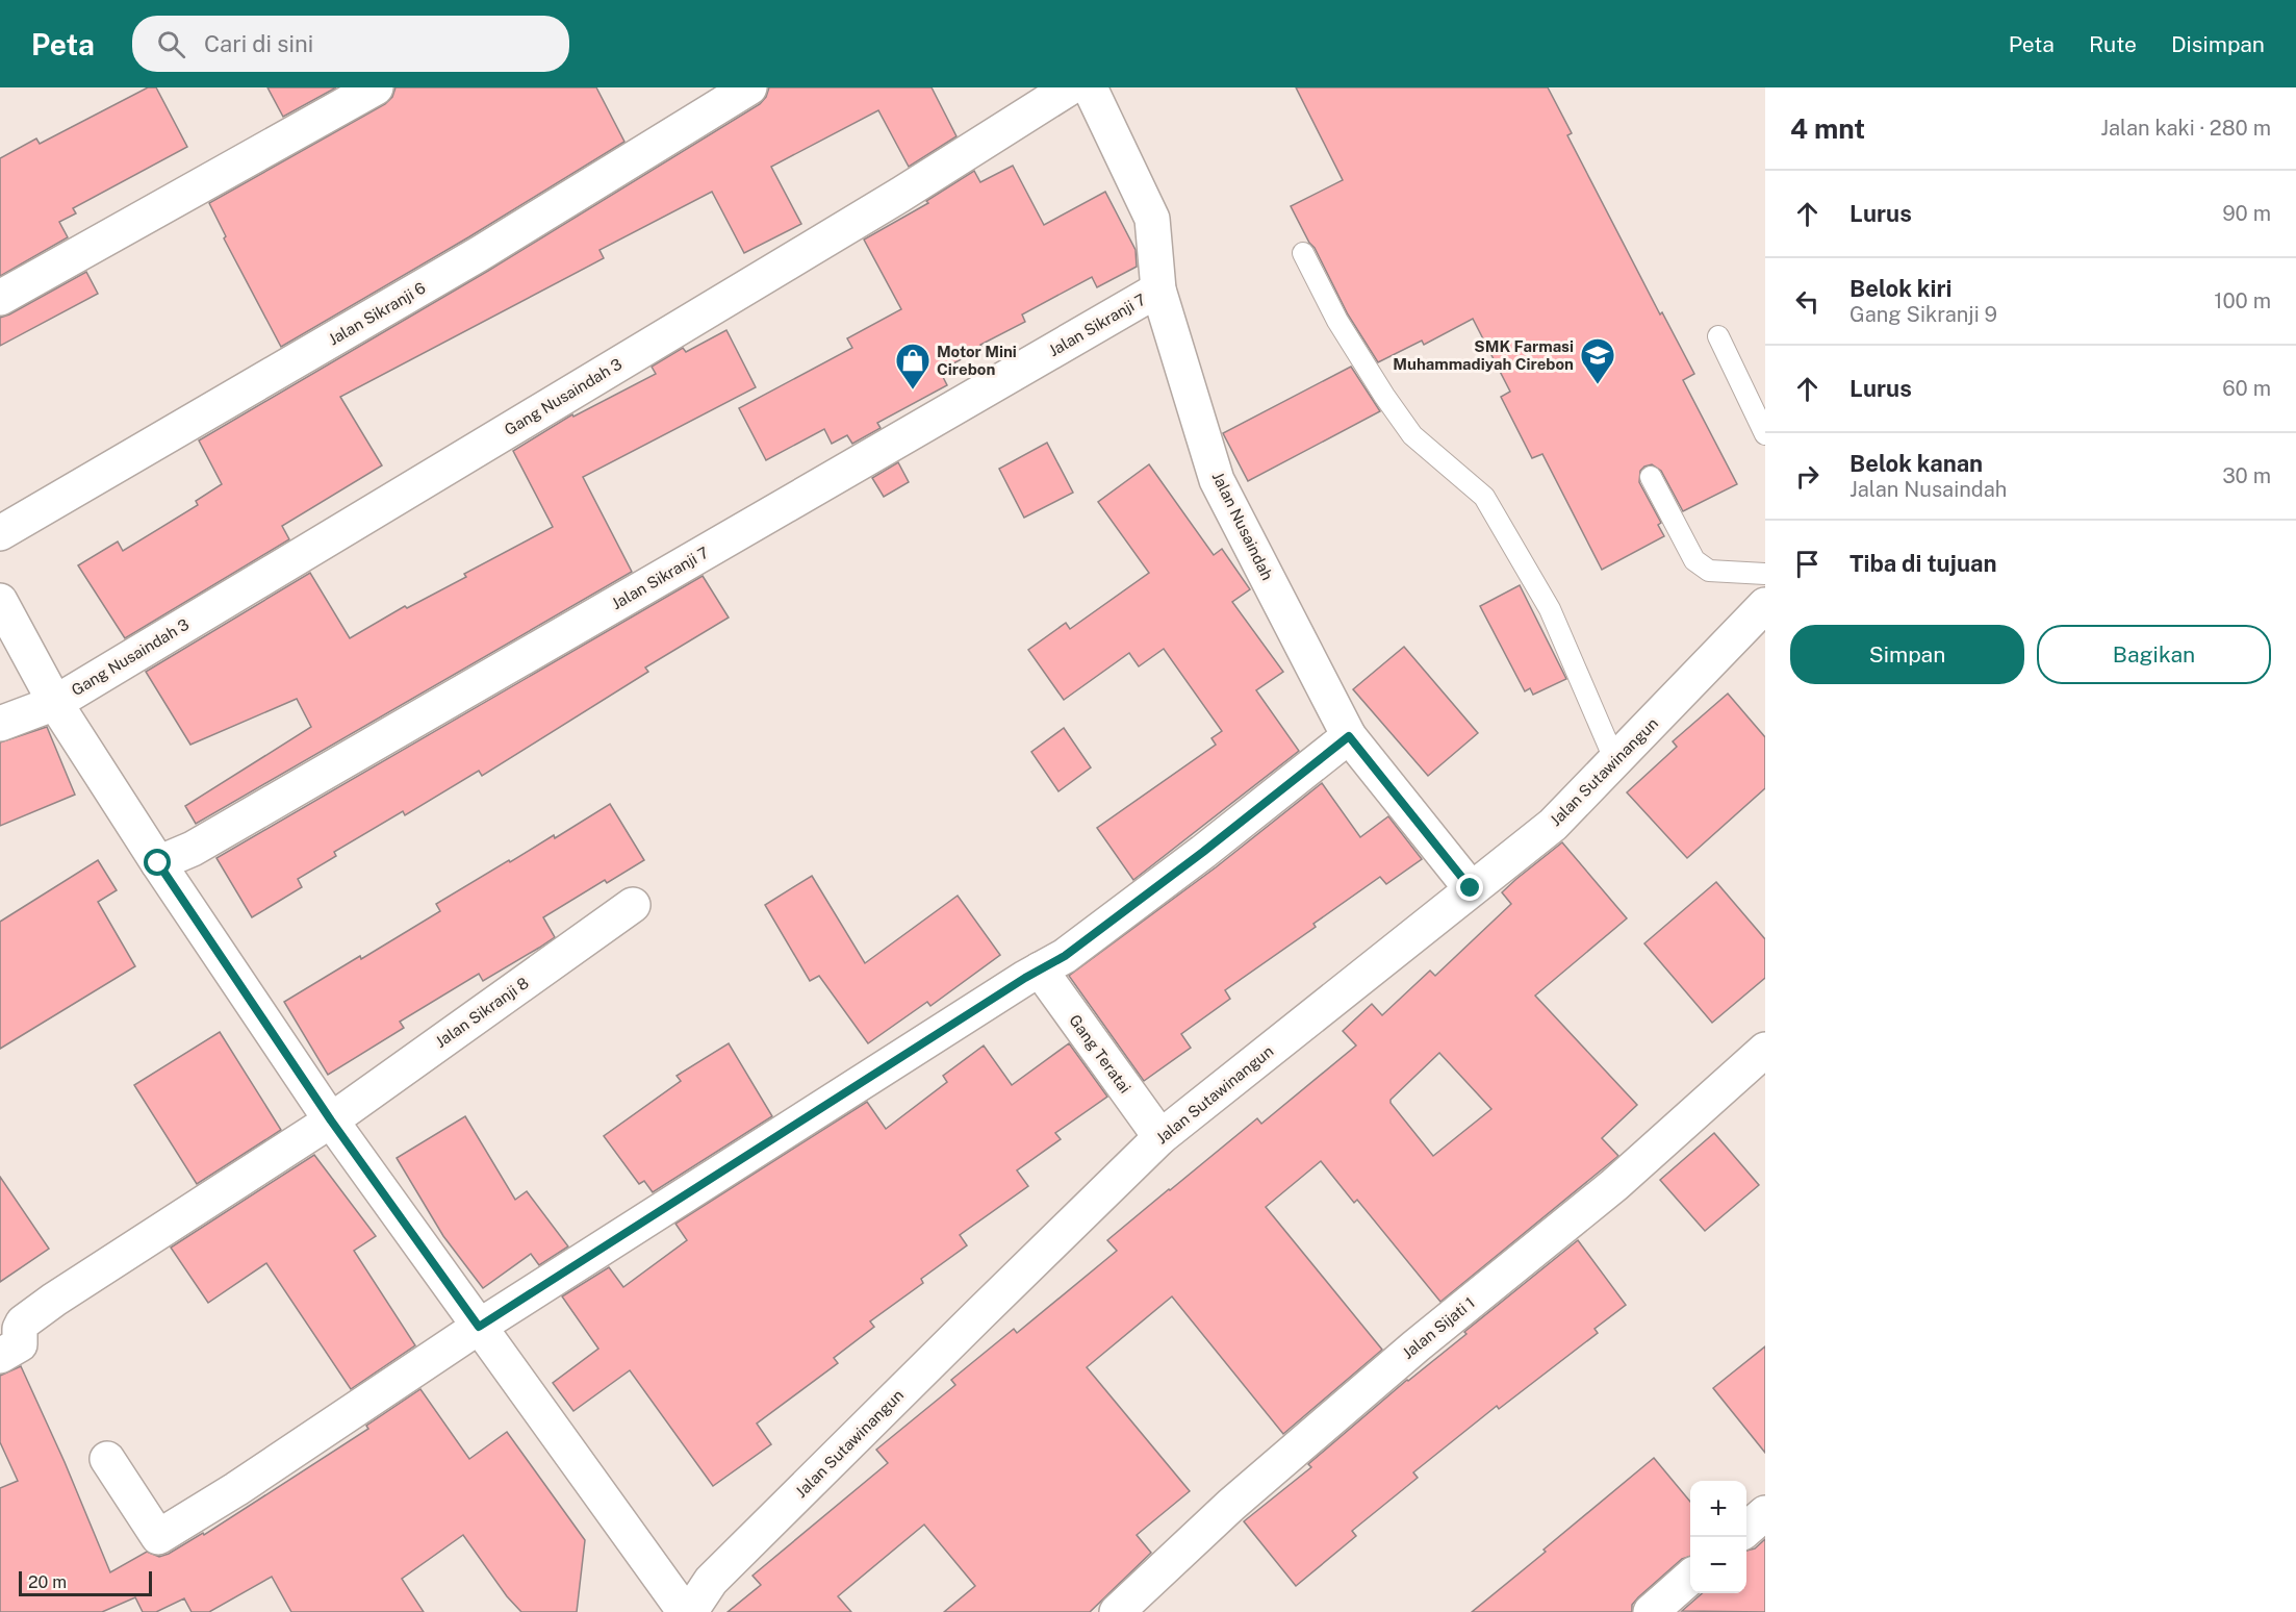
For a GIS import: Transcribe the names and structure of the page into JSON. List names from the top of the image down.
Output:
{
  "streets": {
    "street": [
      "Jalan Sikranji 6",
      "Jalan Sikranji 7",
      "Gang Nusaindah 3",
      "Jalan Nusaindah",
      "Jalan Sutawinangun",
      "Jalan Sikranji 8",
      "Gang Teratai",
      "Jalan Sijati 1"
    ]
  },
  "crossings": [
    ["Jalan Sikranji 7", "Jalan Nusaindah"],
    ["Jalan Nusaindah", "Jalan Sutawinangun"],
    ["Jalan Sutawinangun", "Gang Teratai"]
  ],
  "places": {
    "school or university": ["SMK Farmasi Muhammadiyah Cirebon"],
    "shop": ["Motor Mini Cirebon"]
  },
  "scale_bar": "20 m",
  "page": {
    "header": "Peta",
    "search": "Cari di sini",
    "nav": ["Peta", "Rute", "Disimpan"],
    "heading": ["4 mnt", "Jalan kaki · 280 m"],
    "list": [
      ["Lurus", "90 m"],
      ["Belok kiri", "Gang Sikranji 9", "100 m"],
      ["Lurus", "60 m"],
      ["Belok kanan", "Jalan Nusaindah", "30 m"],
      "Tiba di tujuan"
    ],
    "buttons": ["Simpan", "Bagikan"],
    "map_buttons": ["+", "−"],
    "scale": "20 m"
  }
}
